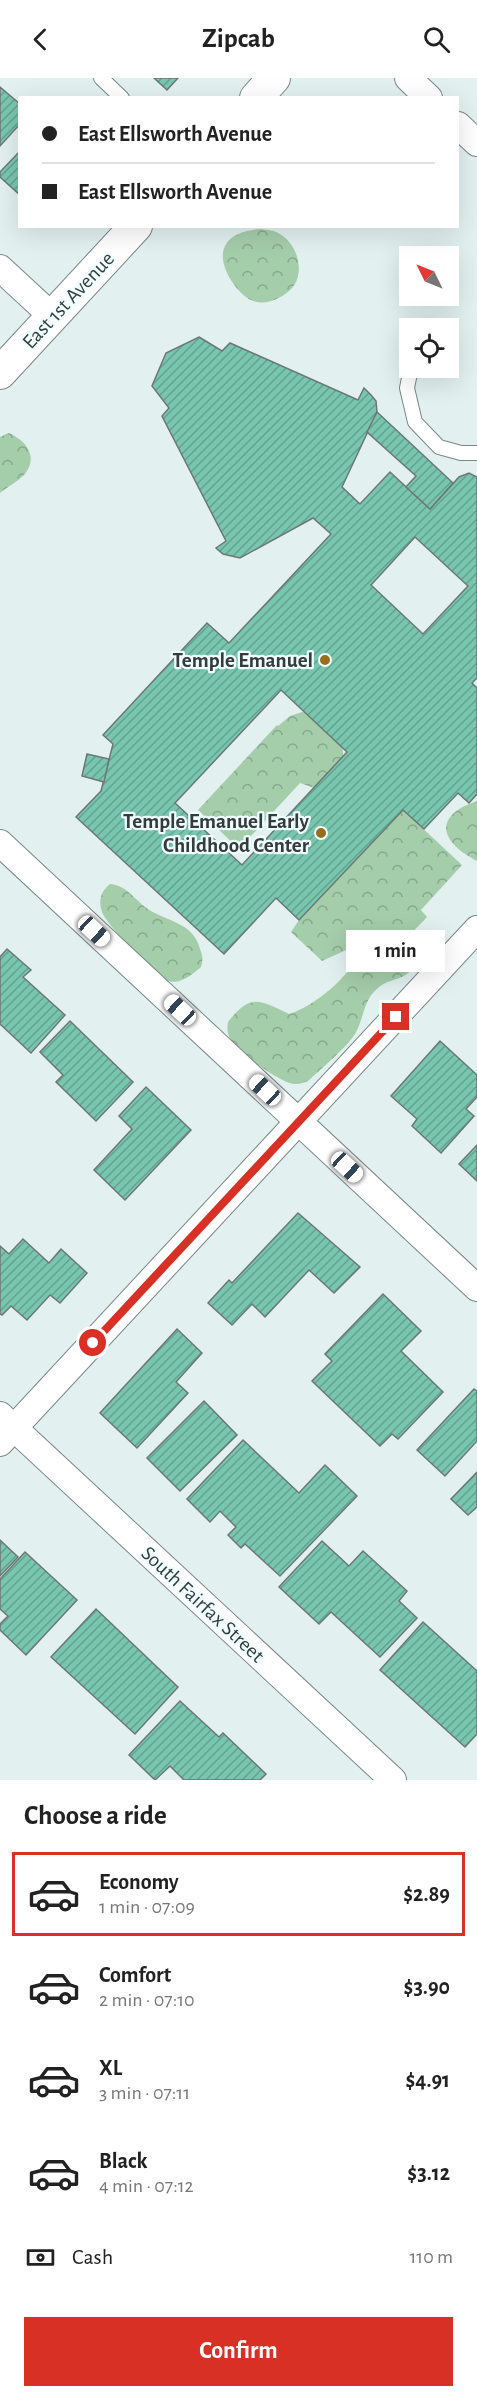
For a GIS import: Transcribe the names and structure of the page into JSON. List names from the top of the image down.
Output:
{
  "streets": {
    "street": ["East 1st Avenue", "South Fairfax Street"]
  },
  "places": ["Temple Emanuel", "Temple Emanuel Early Childhood Center"],
  "north": "top left",
  "page": {
    "header": "Zipcab",
    "banner": ["East Ellsworth Avenue", "East Ellsworth Avenue"],
    "bubble": "1 min",
    "heading": "Choose a ride",
    "list": [
      {
        "name": "Economy",
        "note": "1 min · 07:09",
        "value": "$2.89"
      },
      {
        "name": "Comfort",
        "note": "2 min · 07:10",
        "value": "$3.90"
      },
      {
        "name": "XL",
        "note": "3 min · 07:11",
        "value": "$4.91"
      },
      {
        "name": "Black",
        "note": "4 min · 07:12",
        "value": "$3.12"
      }
    ],
    "pay": ["Cash", "110 m"],
    "buttons": "Confirm"
  }
}
